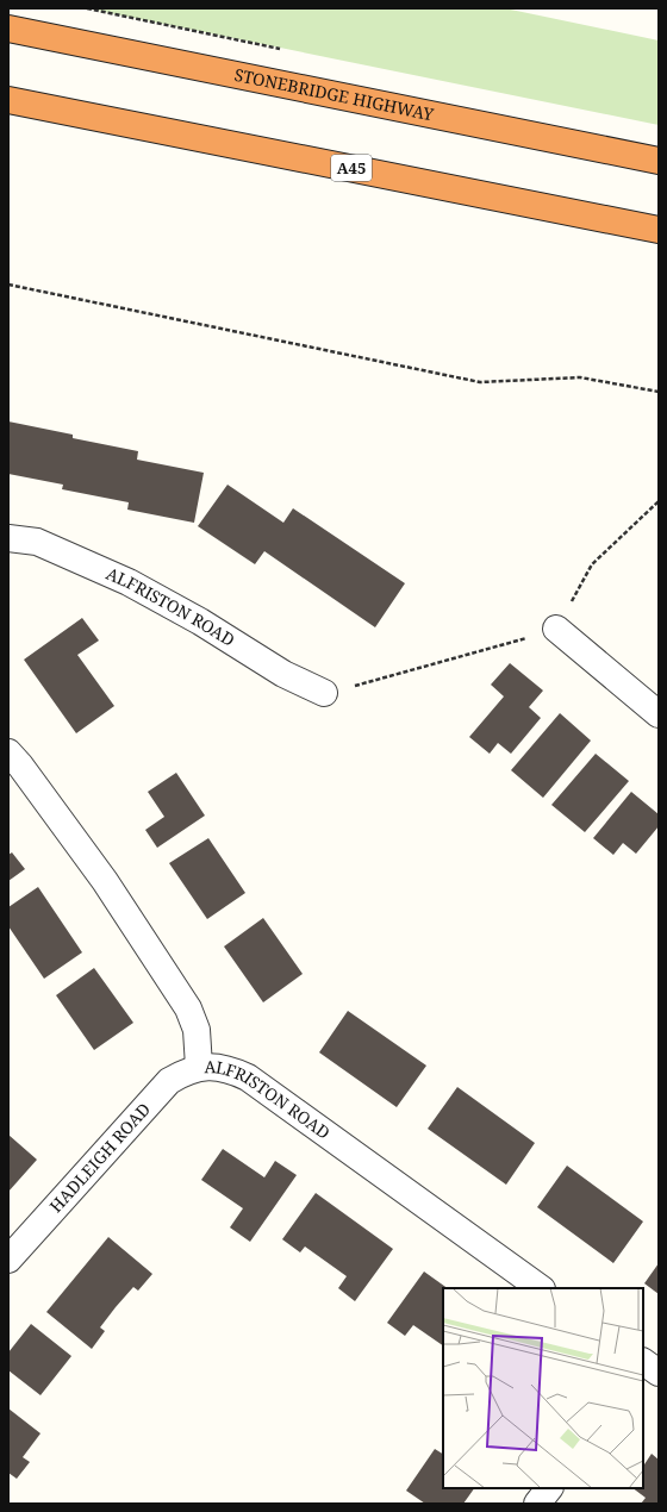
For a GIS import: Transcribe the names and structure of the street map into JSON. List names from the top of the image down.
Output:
{
  "streets": {
    "highway": ["STONEBRIDGE HIGHWAY", "A45"],
    "street": ["ALFRISTON ROAD", "HADLEIGH ROAD"]
  },
  "crossings": [
    ["ALFRISTON ROAD", "HADLEIGH ROAD"]
  ]
}
